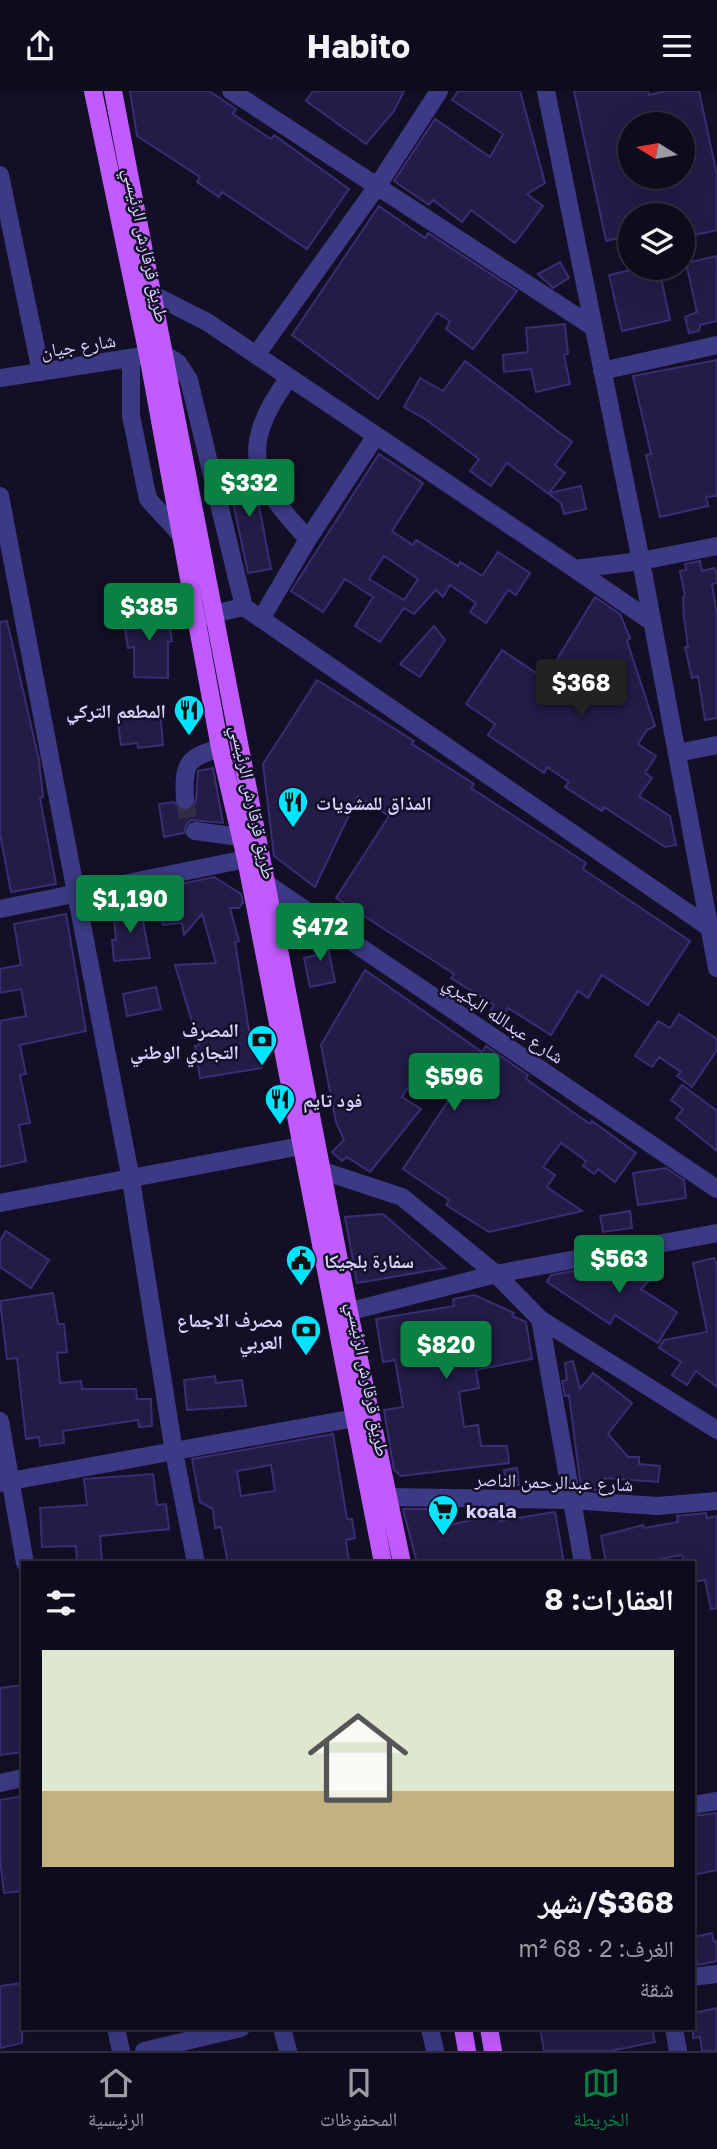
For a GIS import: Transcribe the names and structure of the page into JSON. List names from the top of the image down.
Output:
{
  "streets": {
    "main road": ["طريق قرقارش الرئيسي"],
    "street": ["شارع جيان", "شارع عبدالله البكيري", "شارع عبدالرحمن الناصر"]
  },
  "crossings": [
    ["طريق قرقارش الرئيسي", "شارع جيان"],
    ["طريق قرقارش الرئيسي", "شارع عبدالله البكيري"],
    ["طريق قرقارش الرئيسي", "شارع عبدالرحمن الناصر"]
  ],
  "places": {
    "restaurant": ["المطعم التركي", "المذاق للمشويات", "فود تايم"],
    "bank": ["المصرف التجاري الوطني", "مصرف الاجماع العربي"],
    "public building": ["سفارة بلجيكا"],
    "supermarket": ["koala"]
  },
  "north": "left",
  "page": {
    "header": "Habito",
    "price": [
      "$332",
      "$385",
      "$368",
      "$1,190",
      "$472",
      "$596",
      "$563",
      "$820"
    ],
    "heading": "العقارات: 8",
    "list": [
      {
        "name": "$368/شهر",
        "note": "الغرف: 2 · 68 m² · شقة"
      }
    ],
    "tabs": ["الخريطة", "المحفوظات", "الرئيسية"]
  }
}
